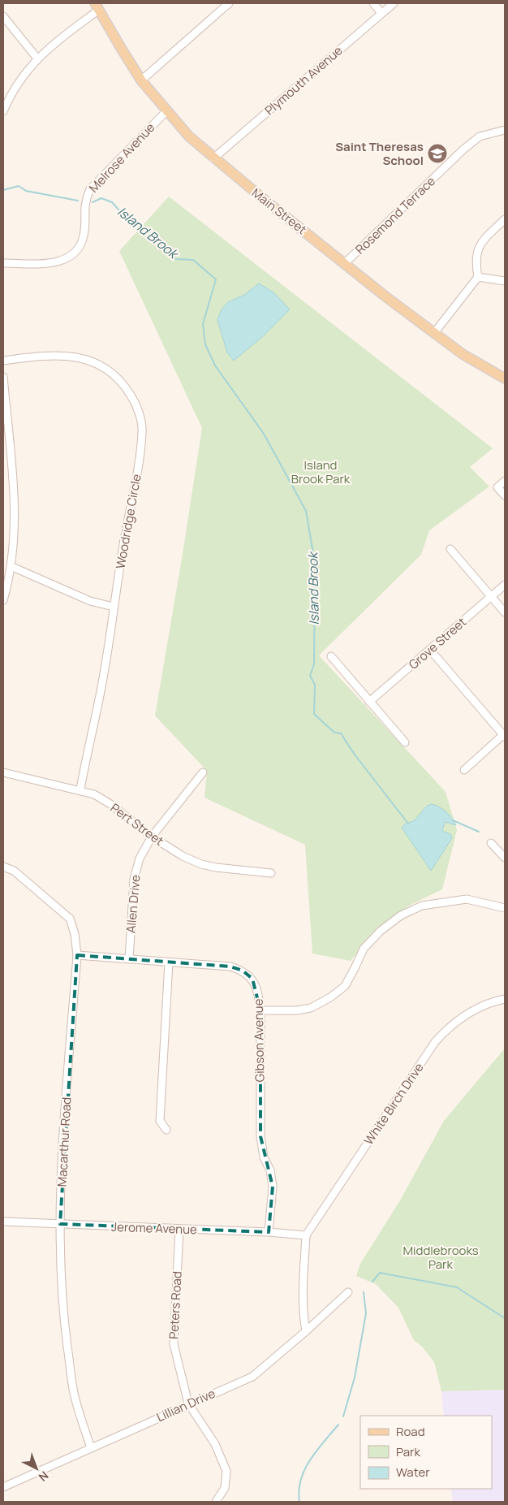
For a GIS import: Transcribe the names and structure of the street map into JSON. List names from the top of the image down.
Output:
{
  "streets": {
    "main road": ["Main Street"],
    "street": [
      "Plymouth Avenue",
      "Melrose Avenue",
      "Rosemond Terrace",
      "Woodridge Circle",
      "Grove Street",
      "Pert Street",
      "Allen Drive",
      "Gibson Avenue",
      "White Birch Drive",
      "Macarthur Road",
      "Jerome Avenue",
      "Peters Road",
      "Lillian Drive"
    ]
  },
  "crossings": [
    ["Plymouth Avenue", "Main Street"],
    ["Melrose Avenue", "Main Street"],
    ["Main Street", "Rosemond Terrace"],
    ["Woodridge Circle", "Pert Street"],
    ["Pert Street", "Allen Drive"],
    ["Allen Drive", "Gibson Avenue"],
    ["Gibson Avenue", "Macarthur Road"],
    ["Gibson Avenue", "Jerome Avenue"],
    ["White Birch Drive", "Jerome Avenue"],
    ["Macarthur Road", "Jerome Avenue"],
    ["Macarthur Road", "Lillian Drive"],
    ["Jerome Avenue", "Peters Road"],
    ["Peters Road", "Lillian Drive"]
  ],
  "water": ["Island Brook"],
  "parks": ["Island Brook Park", "Middlebrooks Park"],
  "places": {
    "school or university": ["Saint Theresas School"]
  },
  "legend": ["Road", "Park", "Water"],
  "north": "bottom right"
}
